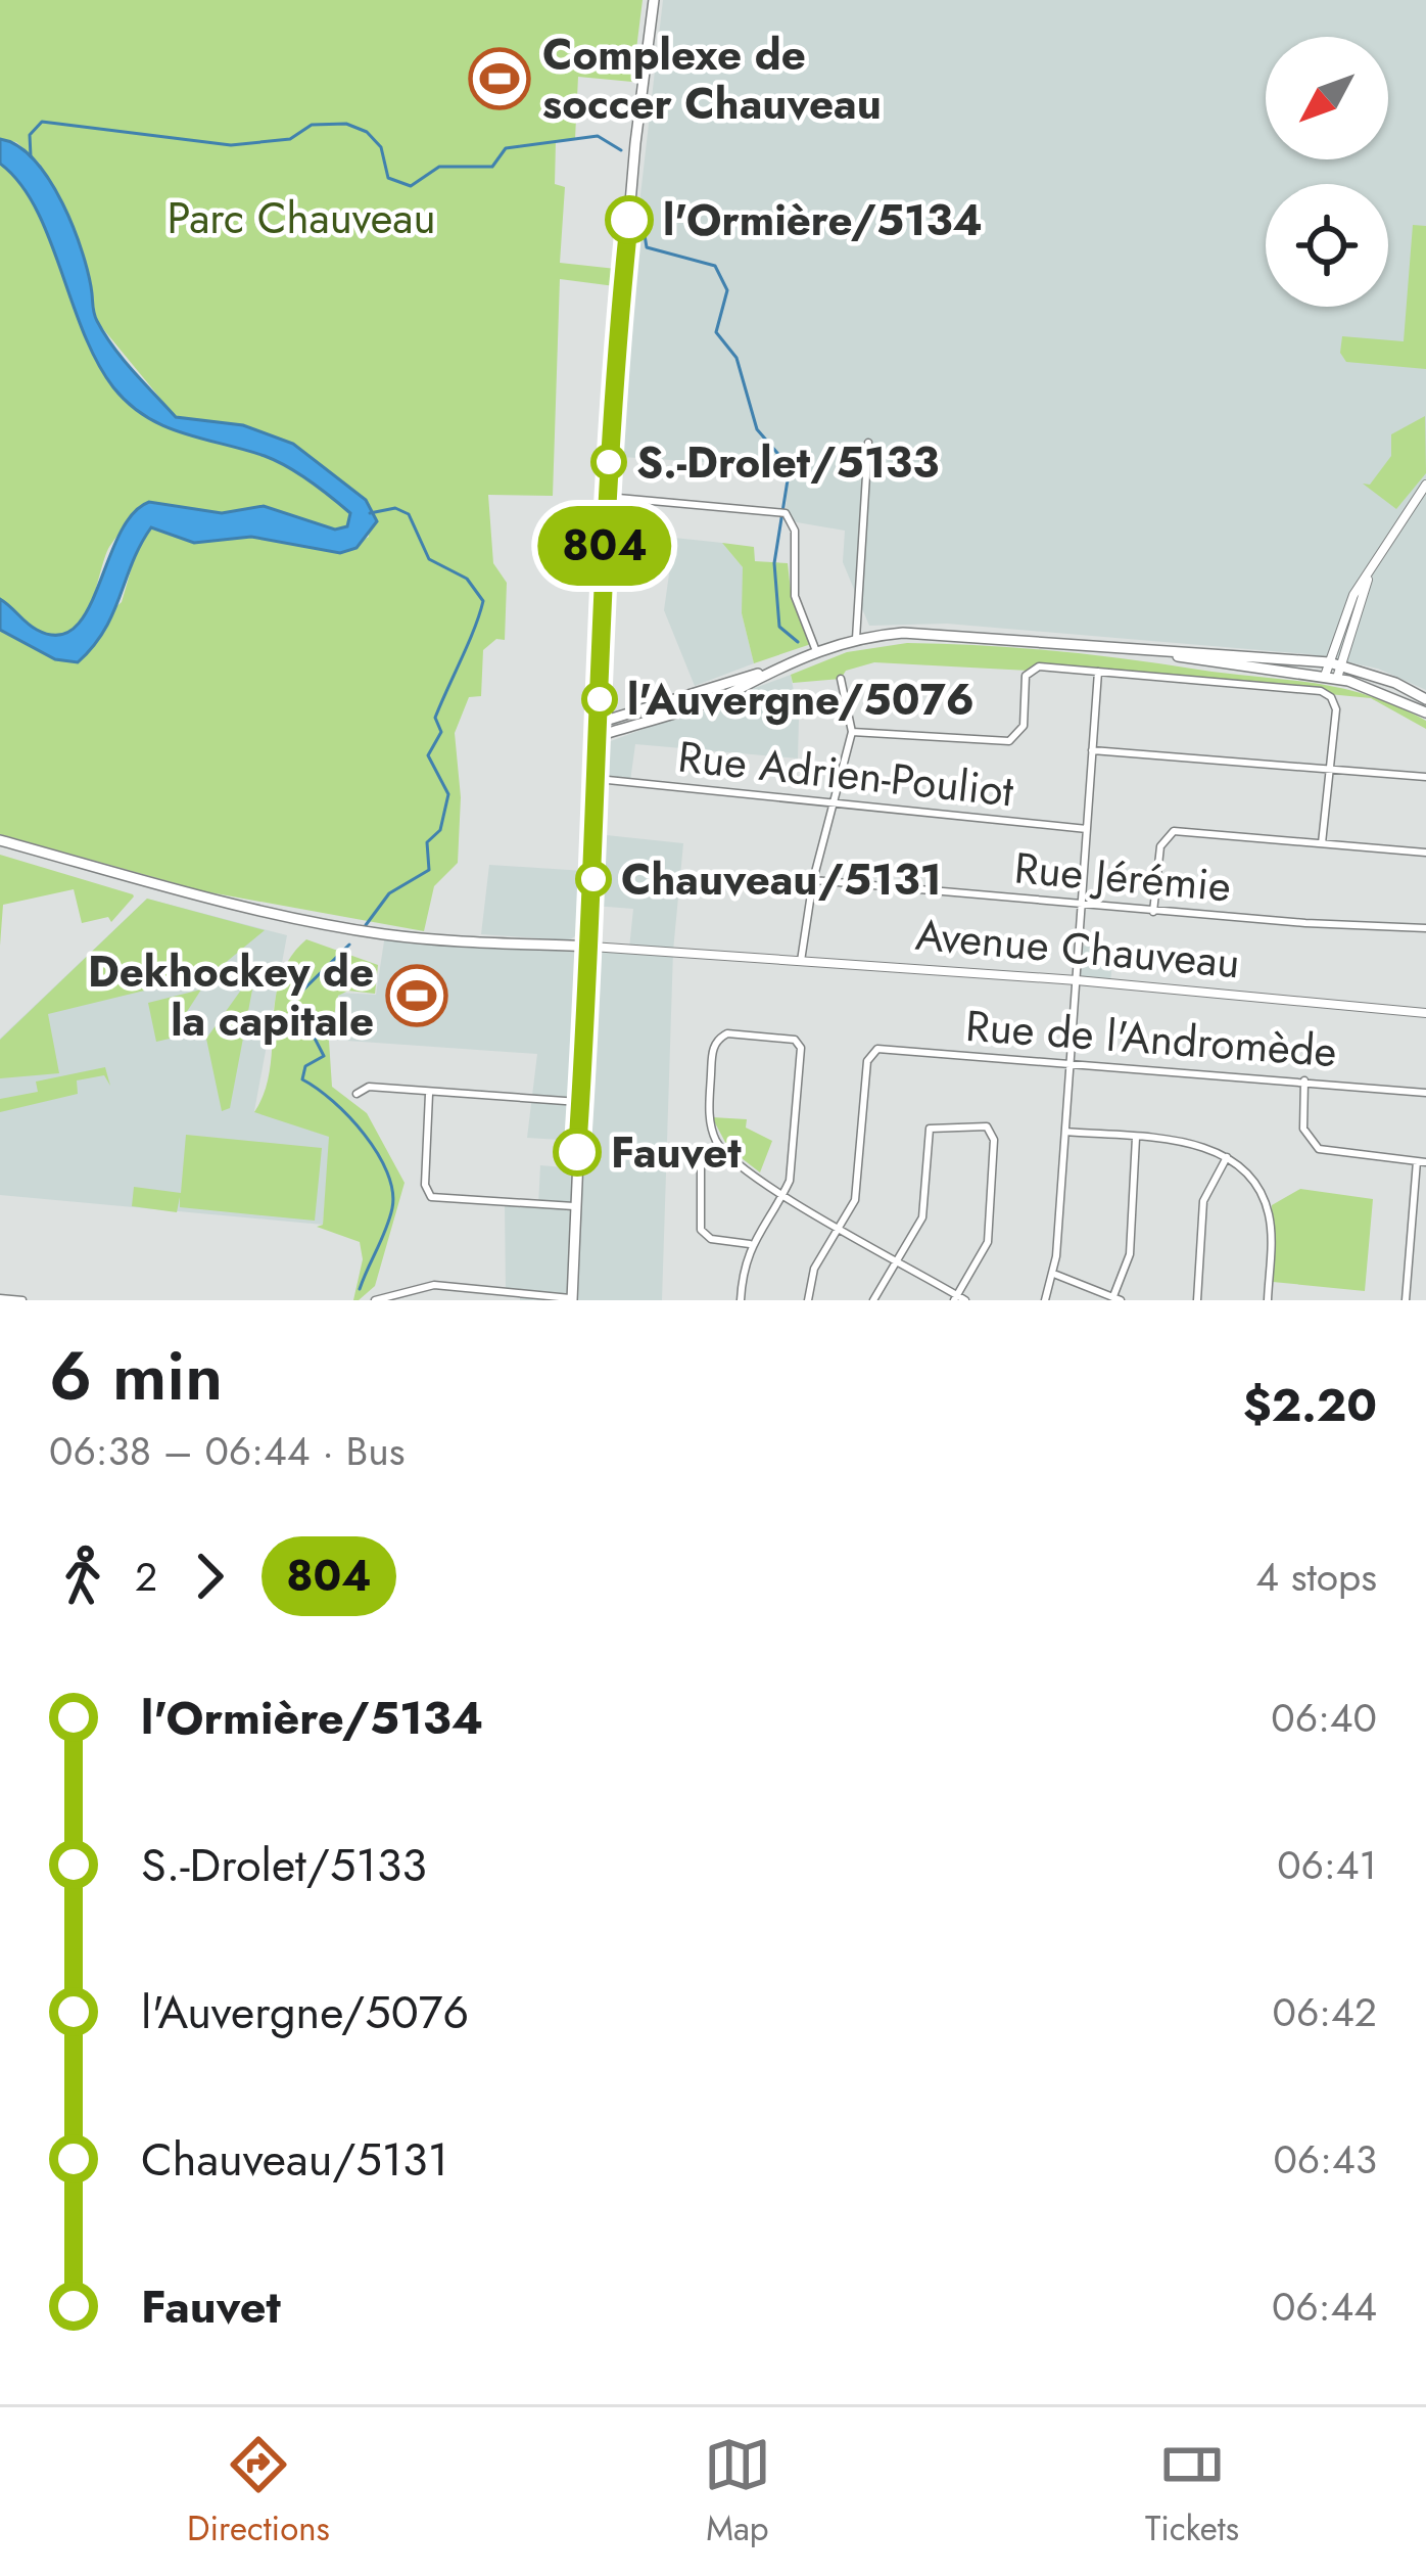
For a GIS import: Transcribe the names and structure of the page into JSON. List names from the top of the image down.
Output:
{
  "streets": {
    "main road": ["Avenue Chauveau"],
    "street": ["Rue Adrien-Pouliot", "Rue Jérémie", "Rue de l'Andromède"]
  },
  "parks": ["Parc Chauveau"],
  "places": {
    "sports": ["Complexe de soccer Chauveau", "Dekhockey de la capitale"],
    "other": [
      "l'Ormière/5134",
      "S.-Drolet/5133",
      "l'Auvergne/5076",
      "Chauveau/5131",
      "Fauvet"
    ]
  },
  "lines": ["bus line 804"],
  "north": "bottom left",
  "page": {
    "on_map": "804",
    "heading": ["6 min", "06:38 – 06:44 · Bus", "$2.20"],
    "legs": ["2", "804", "4 stops"],
    "list": [
      {
        "name": "l'Ormière/5134",
        "value": "06:40"
      },
      {
        "name": "S.-Drolet/5133",
        "value": "06:41"
      },
      {
        "name": "l'Auvergne/5076",
        "value": "06:42"
      },
      {
        "name": "Chauveau/5131",
        "value": "06:43"
      },
      {
        "name": "Fauvet",
        "value": "06:44"
      }
    ],
    "tabs": ["Directions", "Map", "Tickets"]
  }
}
